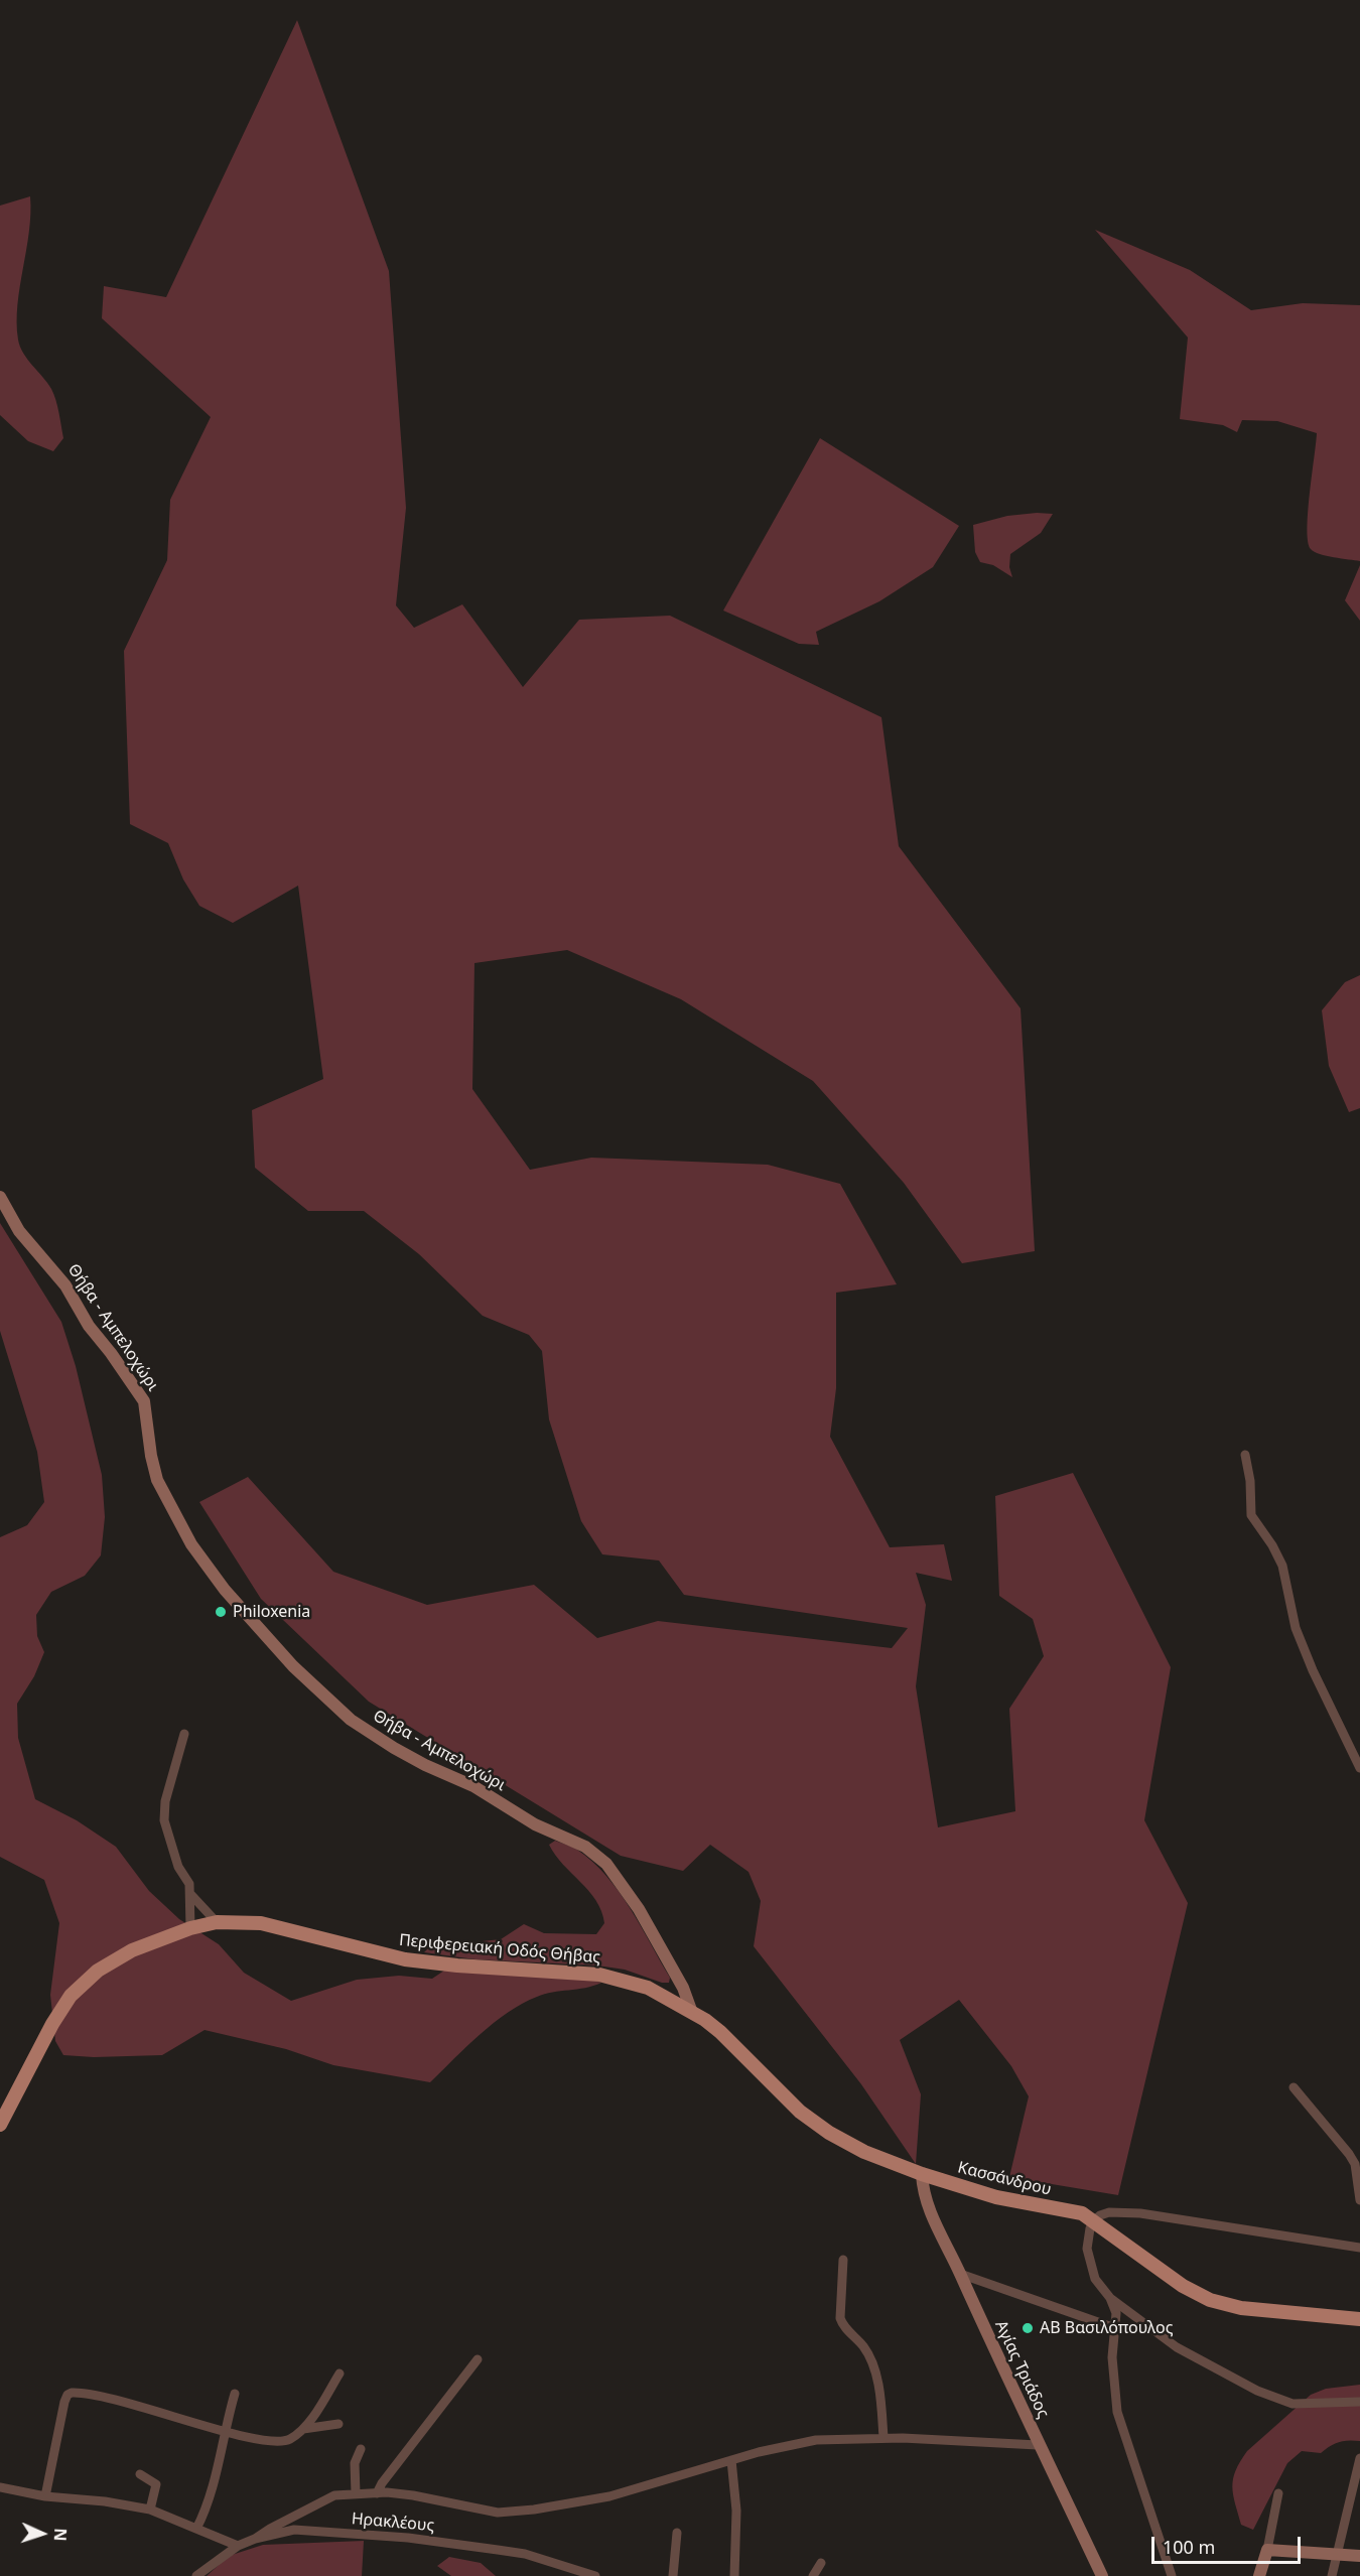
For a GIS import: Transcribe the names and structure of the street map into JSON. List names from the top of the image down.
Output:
{
  "streets": {
    "main road": ["Περιφερειακή Οδός Θήβας", "Κασσάνδρου"],
    "street": ["Θήβα - Αμπελοχώρι", "Αγίας Τριάδος", "Ηρακλέους"]
  },
  "crossings": [
    ["Θήβα - Αμπελοχώρι", "Περιφερειακή Οδός Θήβας"],
    ["Θήβα - Αμπελοχώρι", "Κασσάνδρου"],
    ["Περιφερειακή Οδός Θήβας", "Κασσάνδρου"],
    ["Κασσάνδρου", "Αγίας Τριάδος"]
  ],
  "places": ["Philoxenia", "ΑΒ Βασιλόπουλος"],
  "scale_bar": "100 m",
  "north": "right"
}
